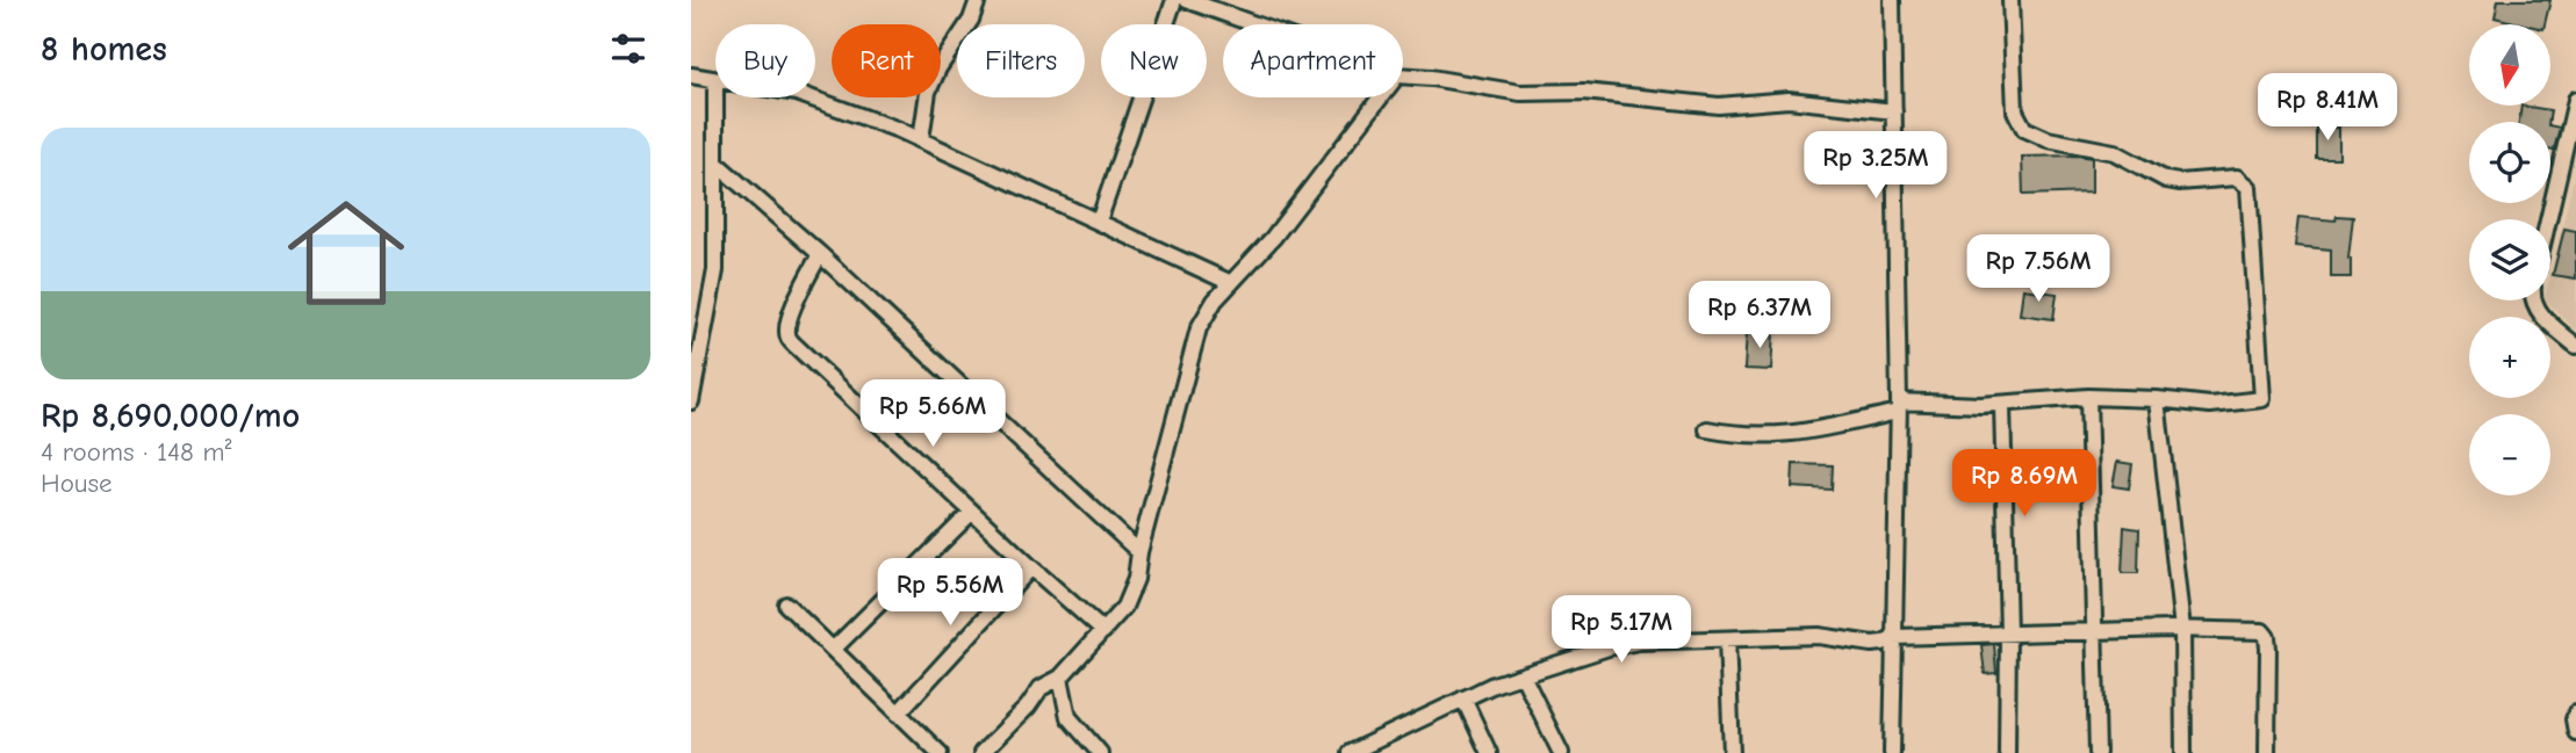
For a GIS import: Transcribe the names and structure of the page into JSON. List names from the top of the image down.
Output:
{
  "north": "bottom",
  "page": {
    "heading": "8 homes",
    "map_buttons": ["+", "−"],
    "chip": [
      "Buy",
      "Rent",
      "Filters",
      "New",
      "Apartment"
    ],
    "price": [
      "Rp 8.41M",
      "Rp 3.25M",
      "Rp 7.56M",
      "Rp 6.37M",
      "Rp 5.66M",
      "Rp 8.69M",
      "Rp 5.56M",
      "Rp 5.17M"
    ],
    "list": [
      {
        "name": "Rp 8,690,000/mo",
        "note": "4 rooms · 148 m² · House"
      }
    ]
  }
}
